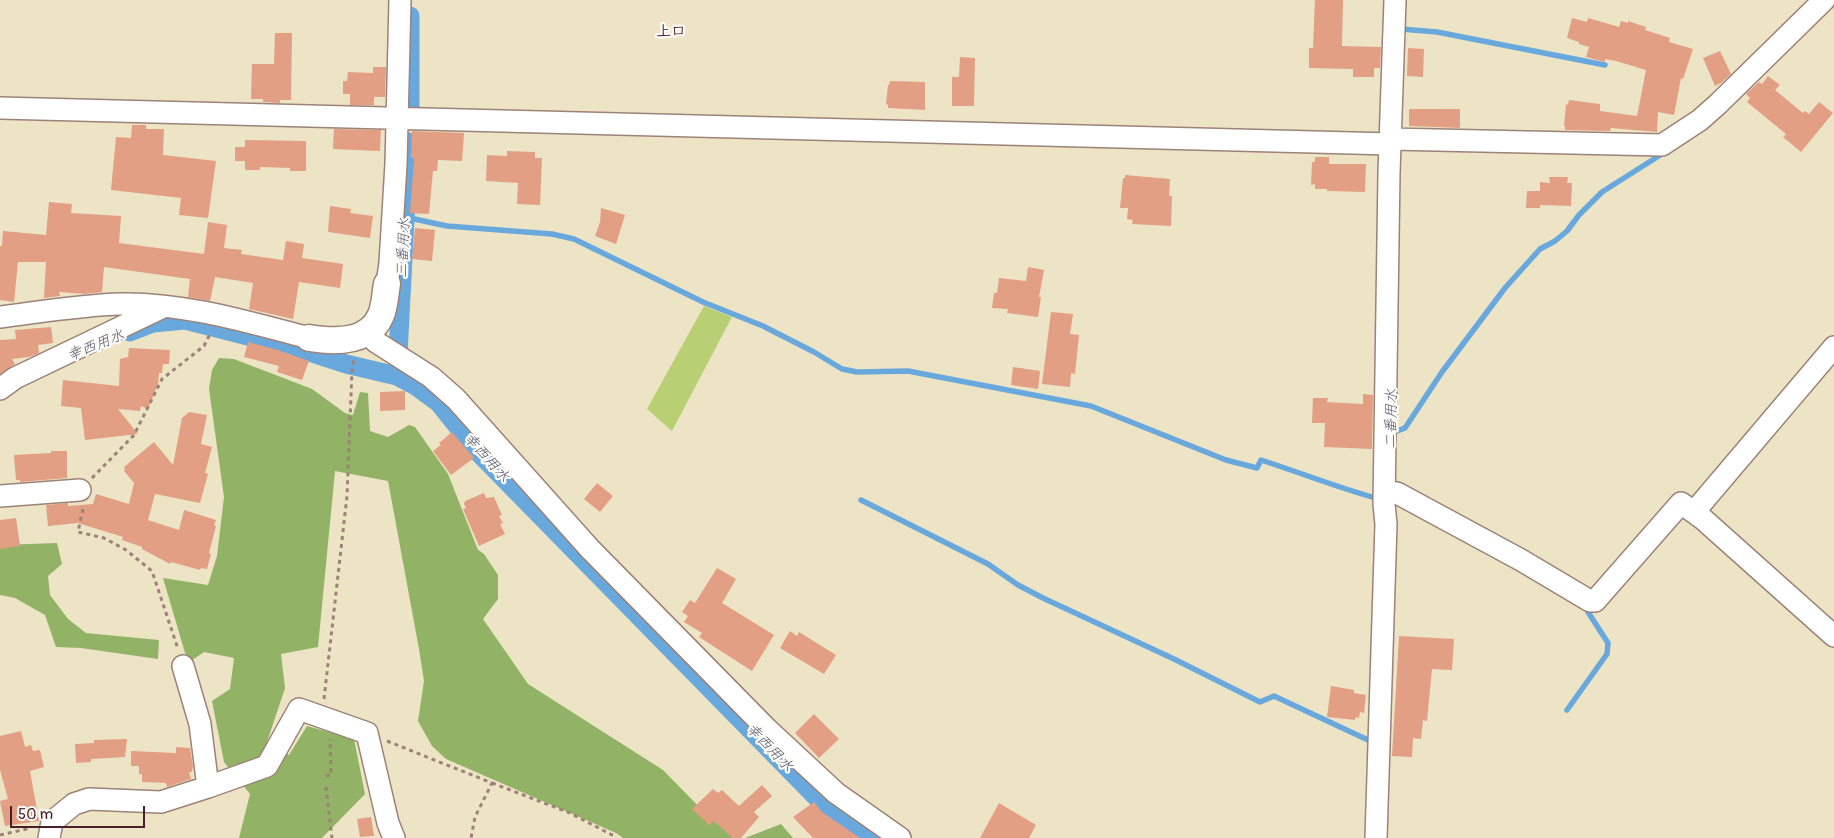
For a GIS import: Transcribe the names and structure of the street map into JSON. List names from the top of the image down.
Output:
{
  "districts": ["上口"],
  "water": ["三番用水", "幸西用水", "二番用水"],
  "scale_bar": "50 m"
}
